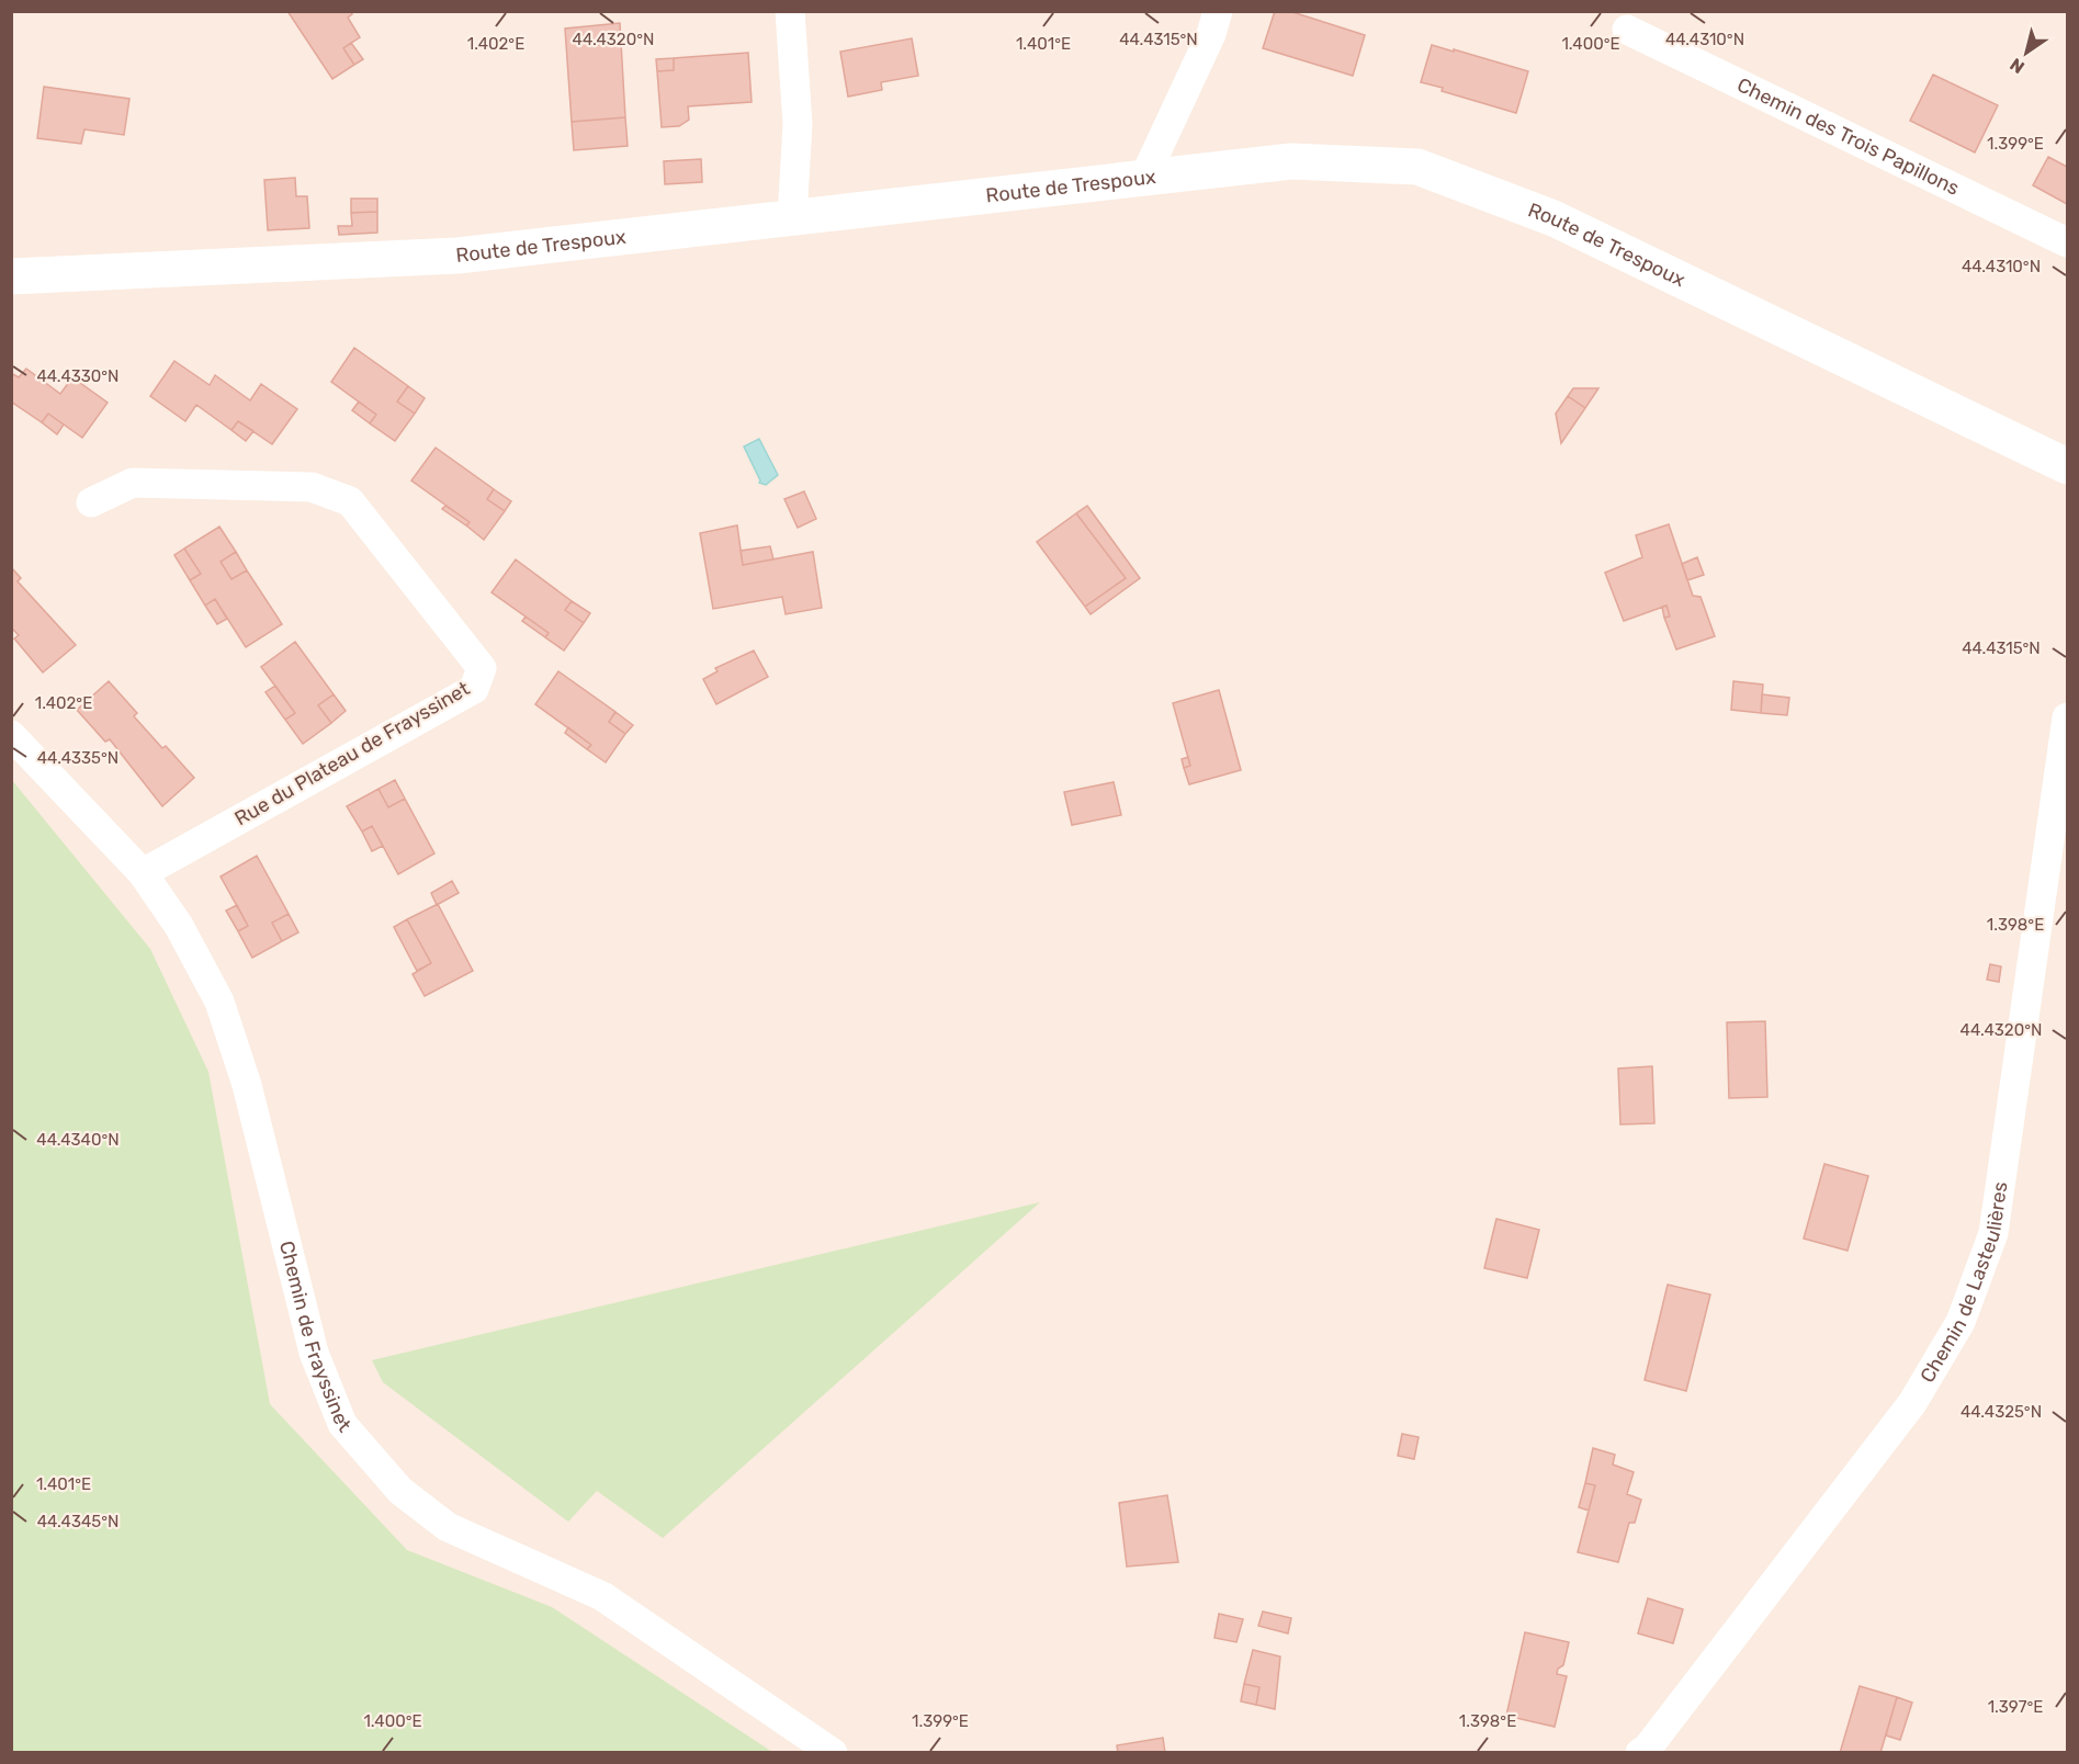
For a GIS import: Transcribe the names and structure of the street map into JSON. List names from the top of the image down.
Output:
{
  "streets": {
    "street": [
      "Chemin des Trois Papillons",
      "Route de Trespoux",
      "Rue du Plateau de Frayssinet",
      "Chemin de Lasteulières",
      "Chemin de Frayssinet"
    ]
  },
  "crossings": [
    ["Rue du Plateau de Frayssinet", "Chemin de Frayssinet"]
  ],
  "north": "bottom left",
  "coordinates": [
    "44.4320°N",
    "44.4315°N",
    "44.4310°N",
    "1.402°E",
    "1.401°E",
    "1.400°E",
    "1.399°E",
    "44.4330°N",
    "44.4335°N",
    "1.398°E",
    "44.4340°N",
    "44.4325°N",
    "44.4345°N",
    "1.397°E"
  ]
}
